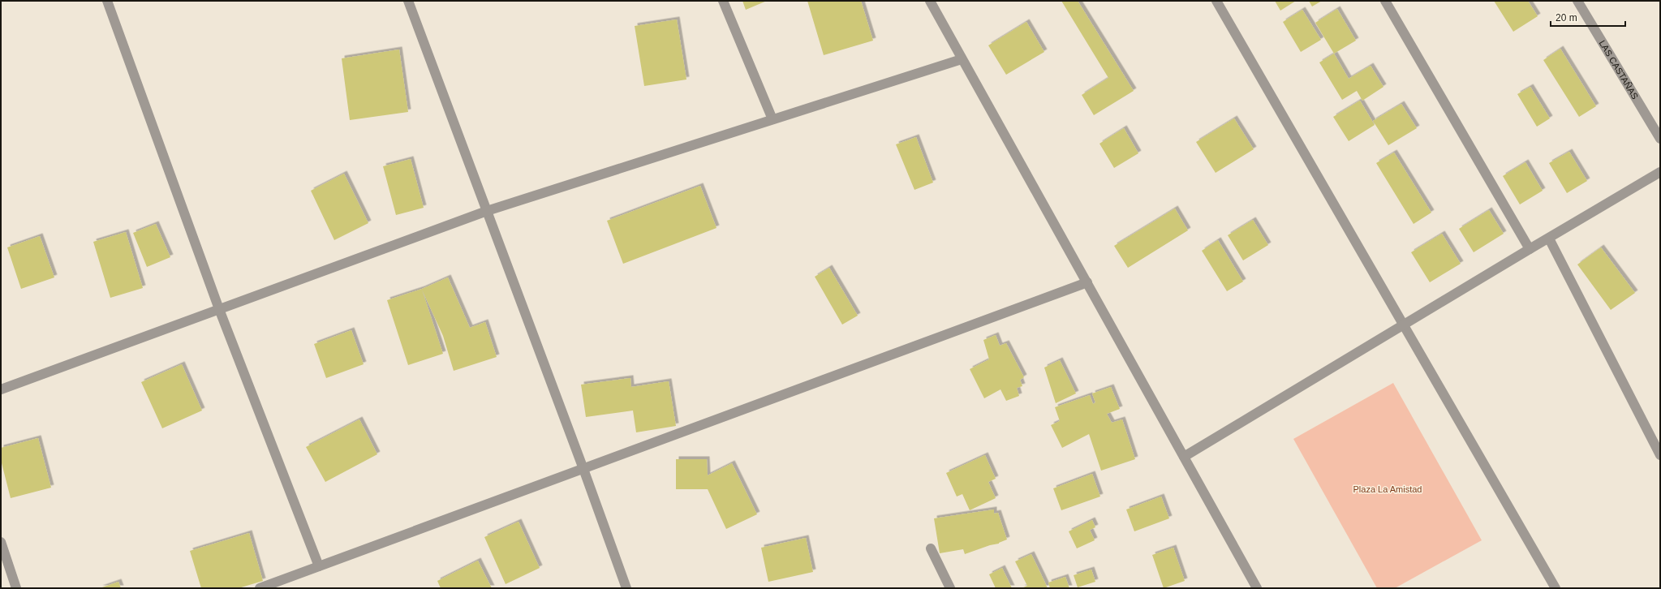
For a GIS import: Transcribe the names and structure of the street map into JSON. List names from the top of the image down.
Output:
{
  "streets": {
    "street": ["LAS CASTAÑAS"]
  },
  "parks": ["Plaza La Amistad"],
  "scale_bar": "20 m"
}
